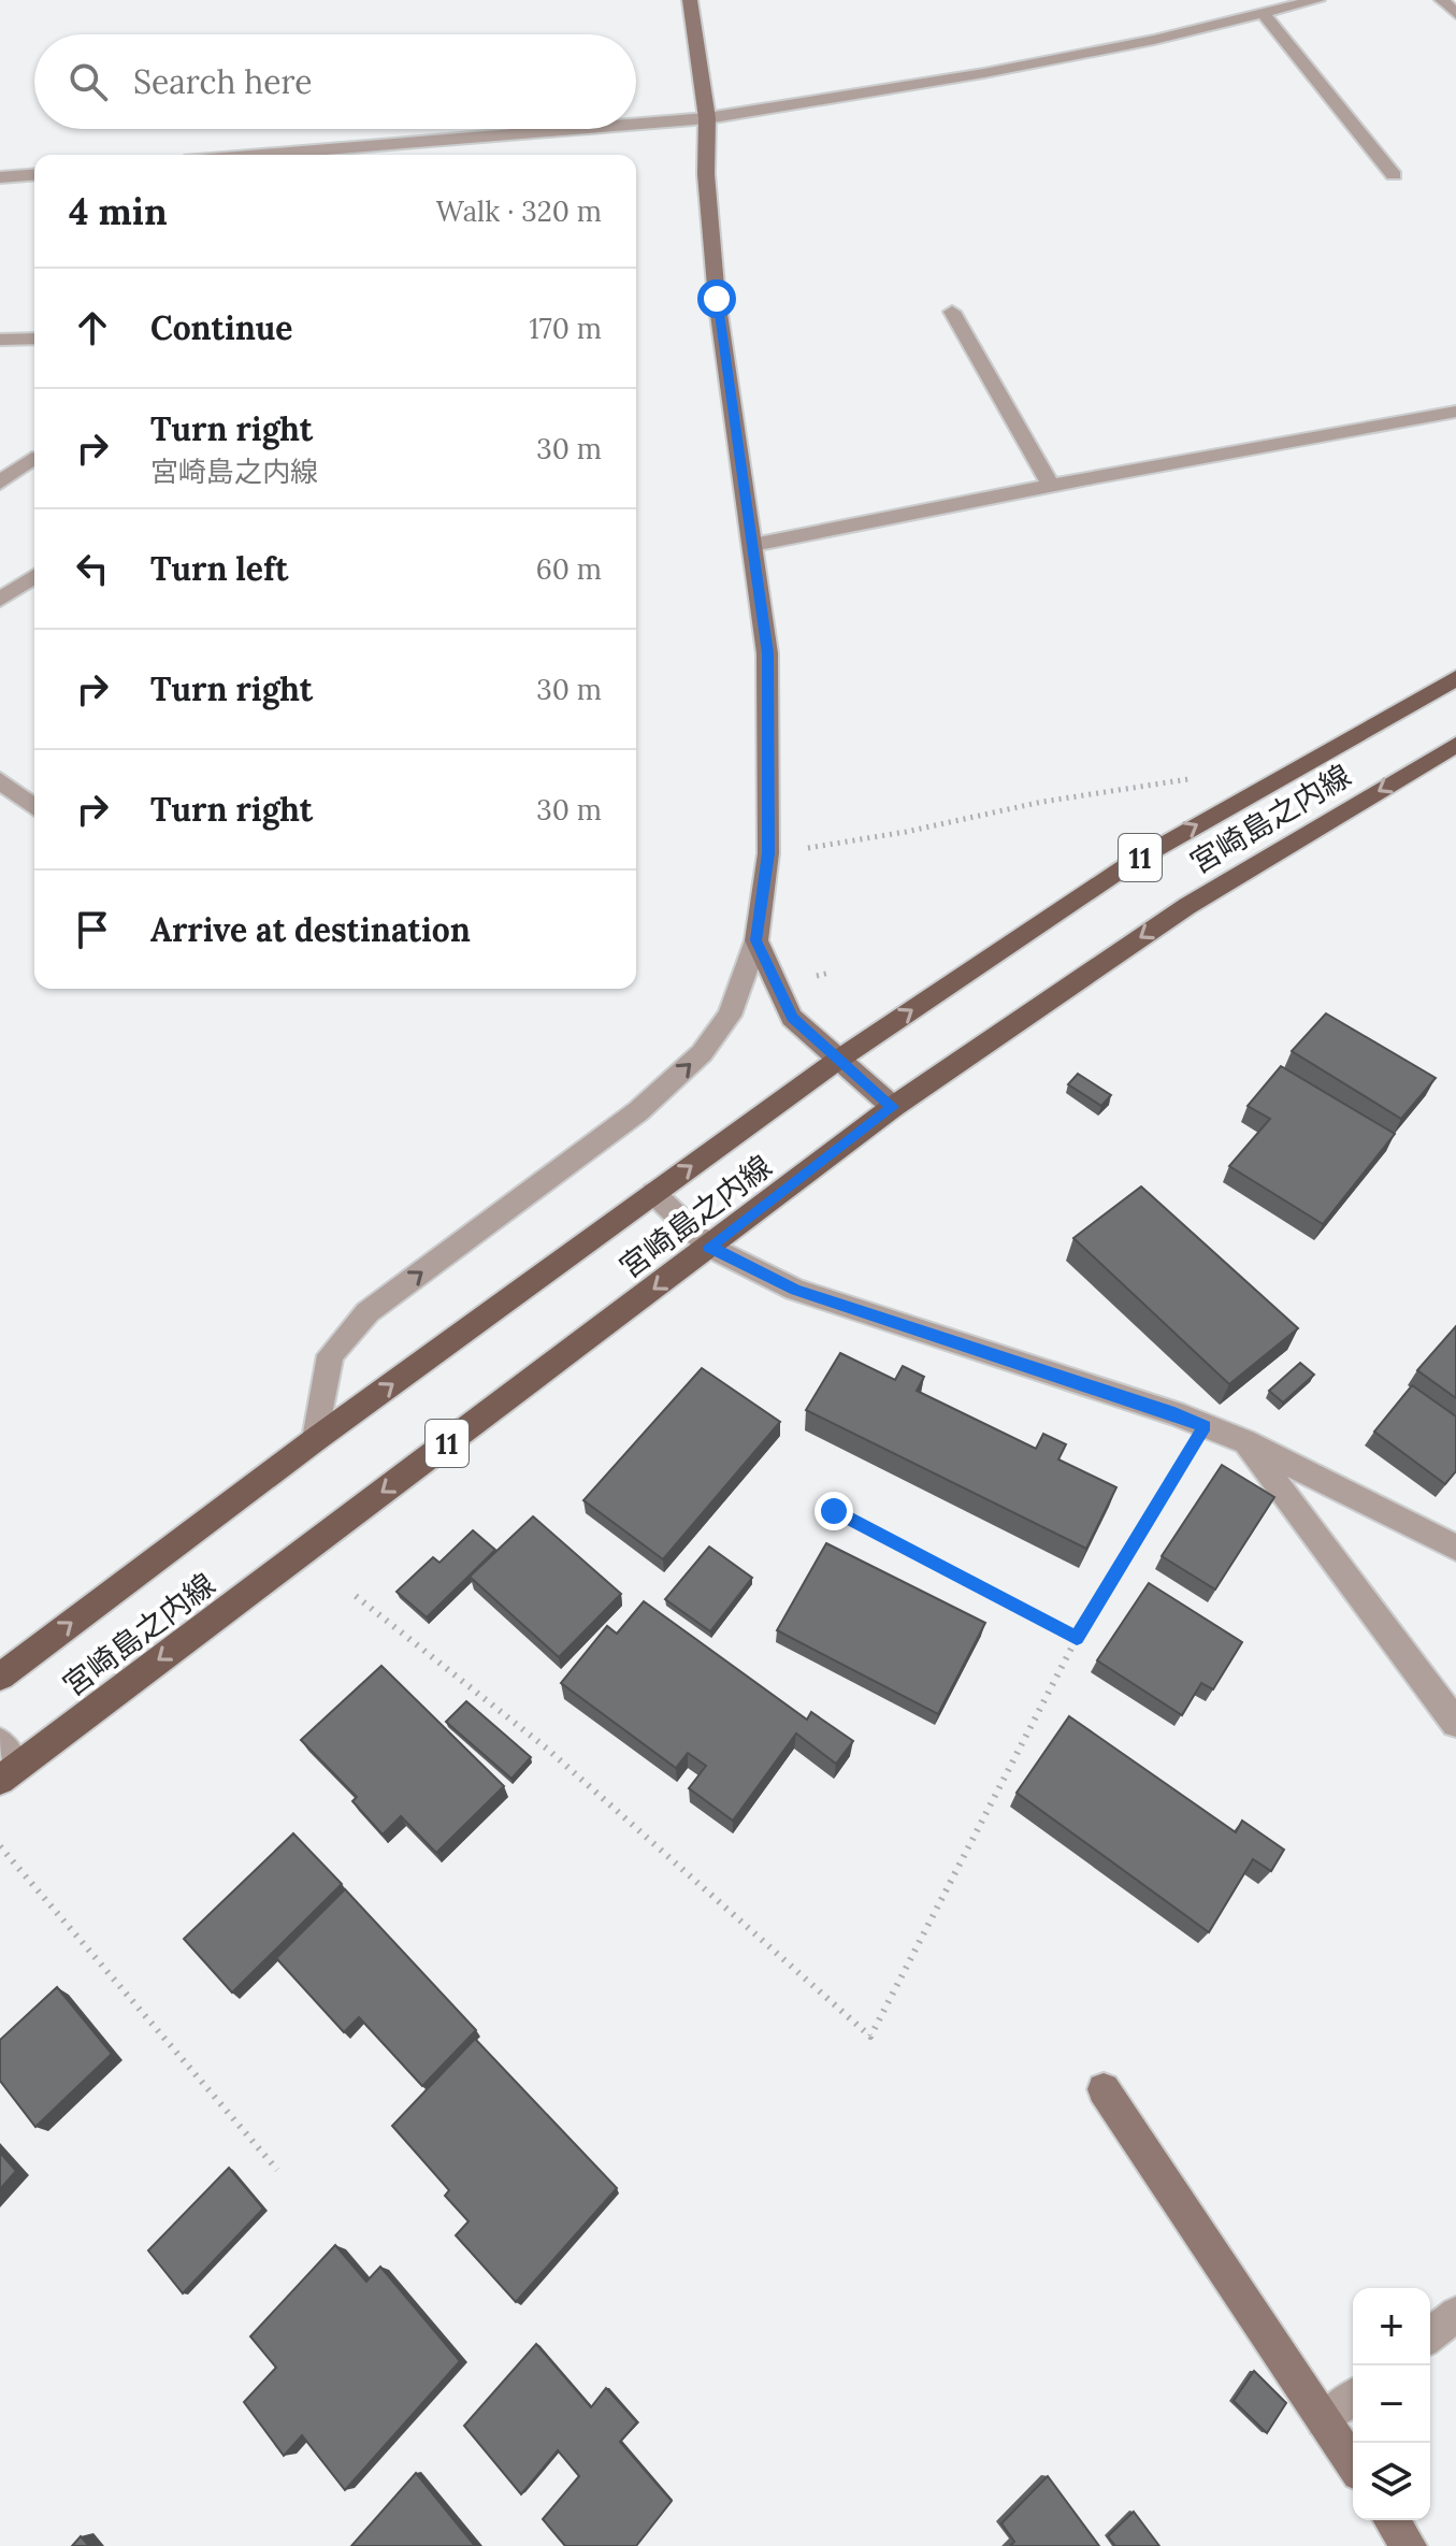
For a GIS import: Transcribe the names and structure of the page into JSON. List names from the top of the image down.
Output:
{
  "streets": {
    "main road": ["宮崎島之内線", "11"]
  },
  "page": {
    "search": "Search here",
    "heading": ["4 min", "Walk · 320 m"],
    "list": [
      ["Continue", "170 m"],
      ["Turn right", "宮崎島之内線", "30 m"],
      ["Turn left", "60 m"],
      ["Turn right", "30 m"],
      ["Turn right", "30 m"],
      "Arrive at destination"
    ],
    "map_buttons": ["+", "−"]
  }
}
